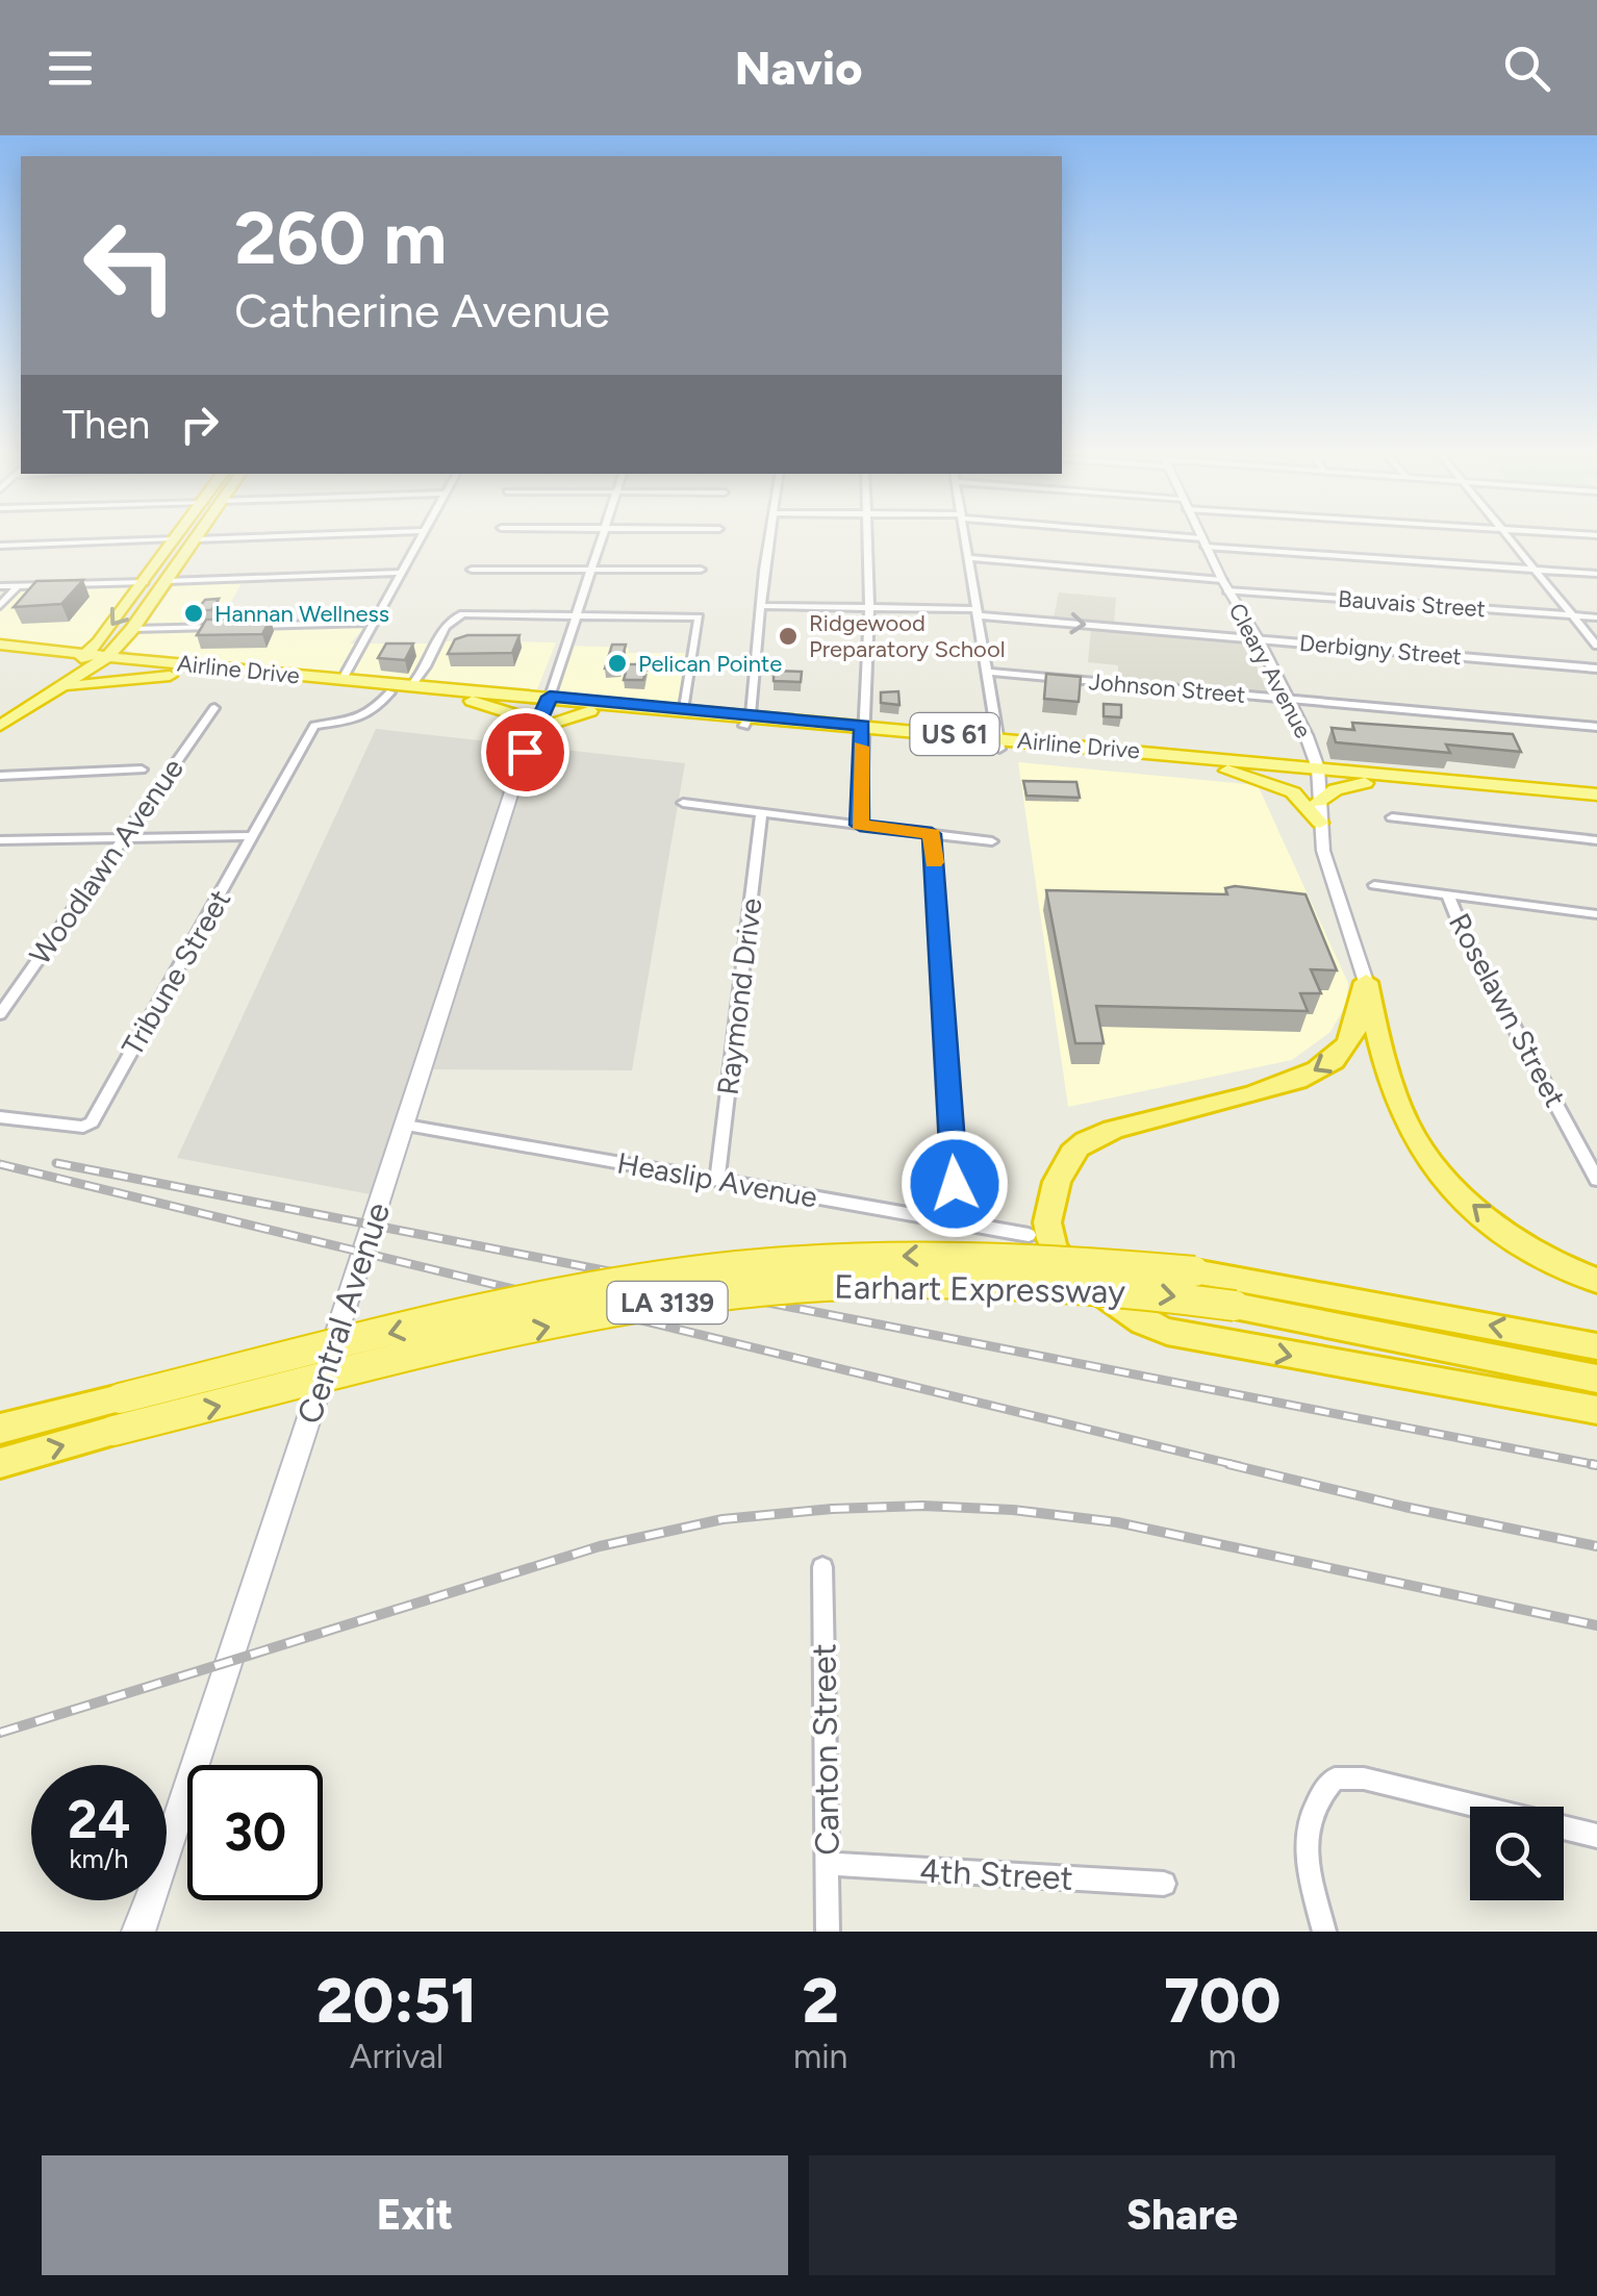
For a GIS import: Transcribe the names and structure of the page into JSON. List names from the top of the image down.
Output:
{
  "streets": {
    "highway": [
      "Airline Drive",
      "US 61",
      "Earhart Expressway",
      "LA 3139"
    ],
    "main road": ["Central Avenue"],
    "street": [
      "Bauvais Street",
      "Derbigny Street",
      "Cleary Avenue",
      "Johnson Street",
      "Woodlawn Avenue",
      "Tribune Street",
      "Raymond Drive",
      "Roselawn Street",
      "Heaslip Avenue",
      "Canton Street",
      "4th Street"
    ]
  },
  "crossings": [
    ["Bauvais Street", "Cleary Avenue"],
    ["Derbigny Street", "Cleary Avenue"],
    ["Airline Drive", "Cleary Avenue"],
    ["Airline Drive", "Tribune Street"],
    ["Airline Drive", "Central Avenue"],
    ["Cleary Avenue", "Johnson Street"],
    ["Raymond Drive", "Heaslip Avenue"],
    ["Heaslip Avenue", "Central Avenue"],
    ["Canton Street", "4th Street"]
  ],
  "places": ["Hannan Wellness", "Ridgewood Preparatory School", "Pelican Pointe"],
  "page": {
    "header": "Navio",
    "turn": ["260 m", "Catherine Avenue"],
    "then": "Then",
    "speed": "24 km/h",
    "limit": "30",
    "eta": [
      "20:51",
      "Arrival",
      "2",
      "min",
      "700",
      "m"
    ],
    "buttons": ["Exit", "Share"]
  }
}
